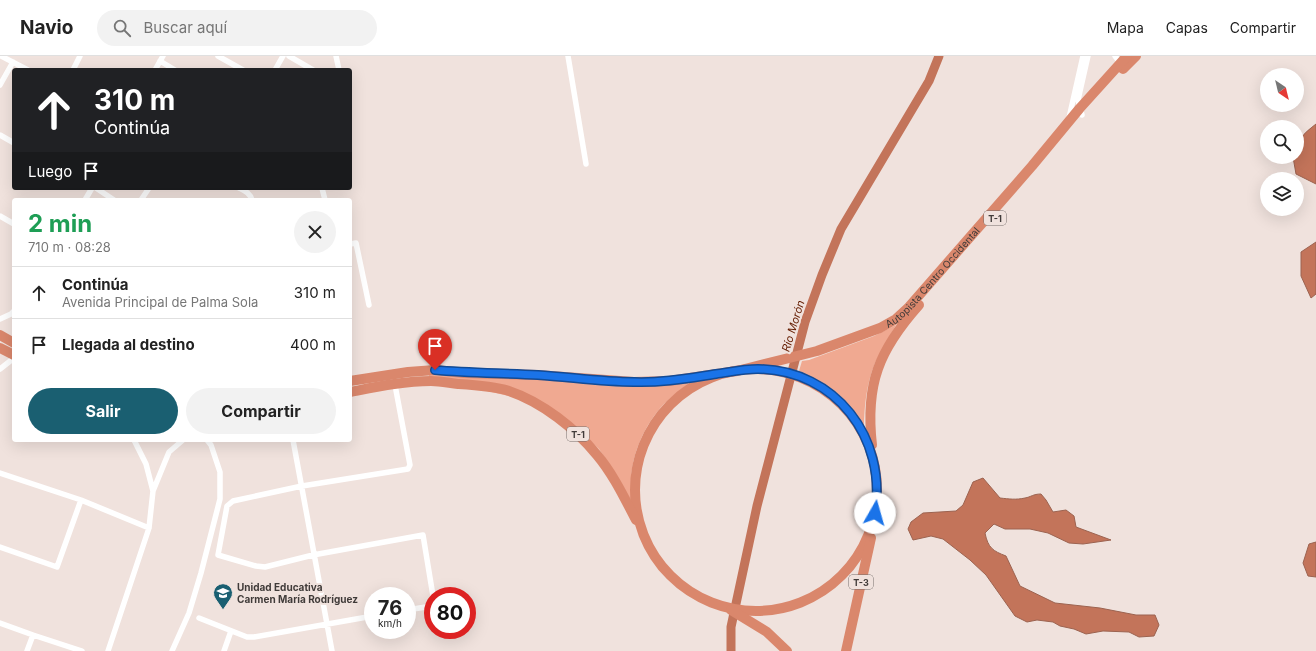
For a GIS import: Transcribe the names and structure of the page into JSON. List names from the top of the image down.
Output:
{
  "streets": {
    "highway": ["T-1", "Autopista Centro Occidental", "T-3"]
  },
  "crossings": [
    ["T-1", "Autopista Centro Occidental"],
    ["T-1", "T-3"]
  ],
  "water": ["Río Morón"],
  "places": {
    "school or university": ["Unidad Educativa Carmen María Rodríguez"]
  },
  "north": "bottom right",
  "page": {
    "header": "Navio",
    "search": "Buscar aquí",
    "nav": ["Mapa", "Capas", "Compartir"],
    "turn": ["310 m", "Continúa"],
    "then": "Luego",
    "heading": ["2 min", "710 m · 08:28"],
    "list": [
      {
        "name": "Continúa",
        "note": "Avenida Principal de Palma Sola",
        "value": "310 m"
      },
      {
        "name": "Llegada al destino",
        "value": "400 m"
      }
    ],
    "buttons": ["Salir", "Compartir"],
    "speed": "76 km/h",
    "limit": "80"
  }
}
